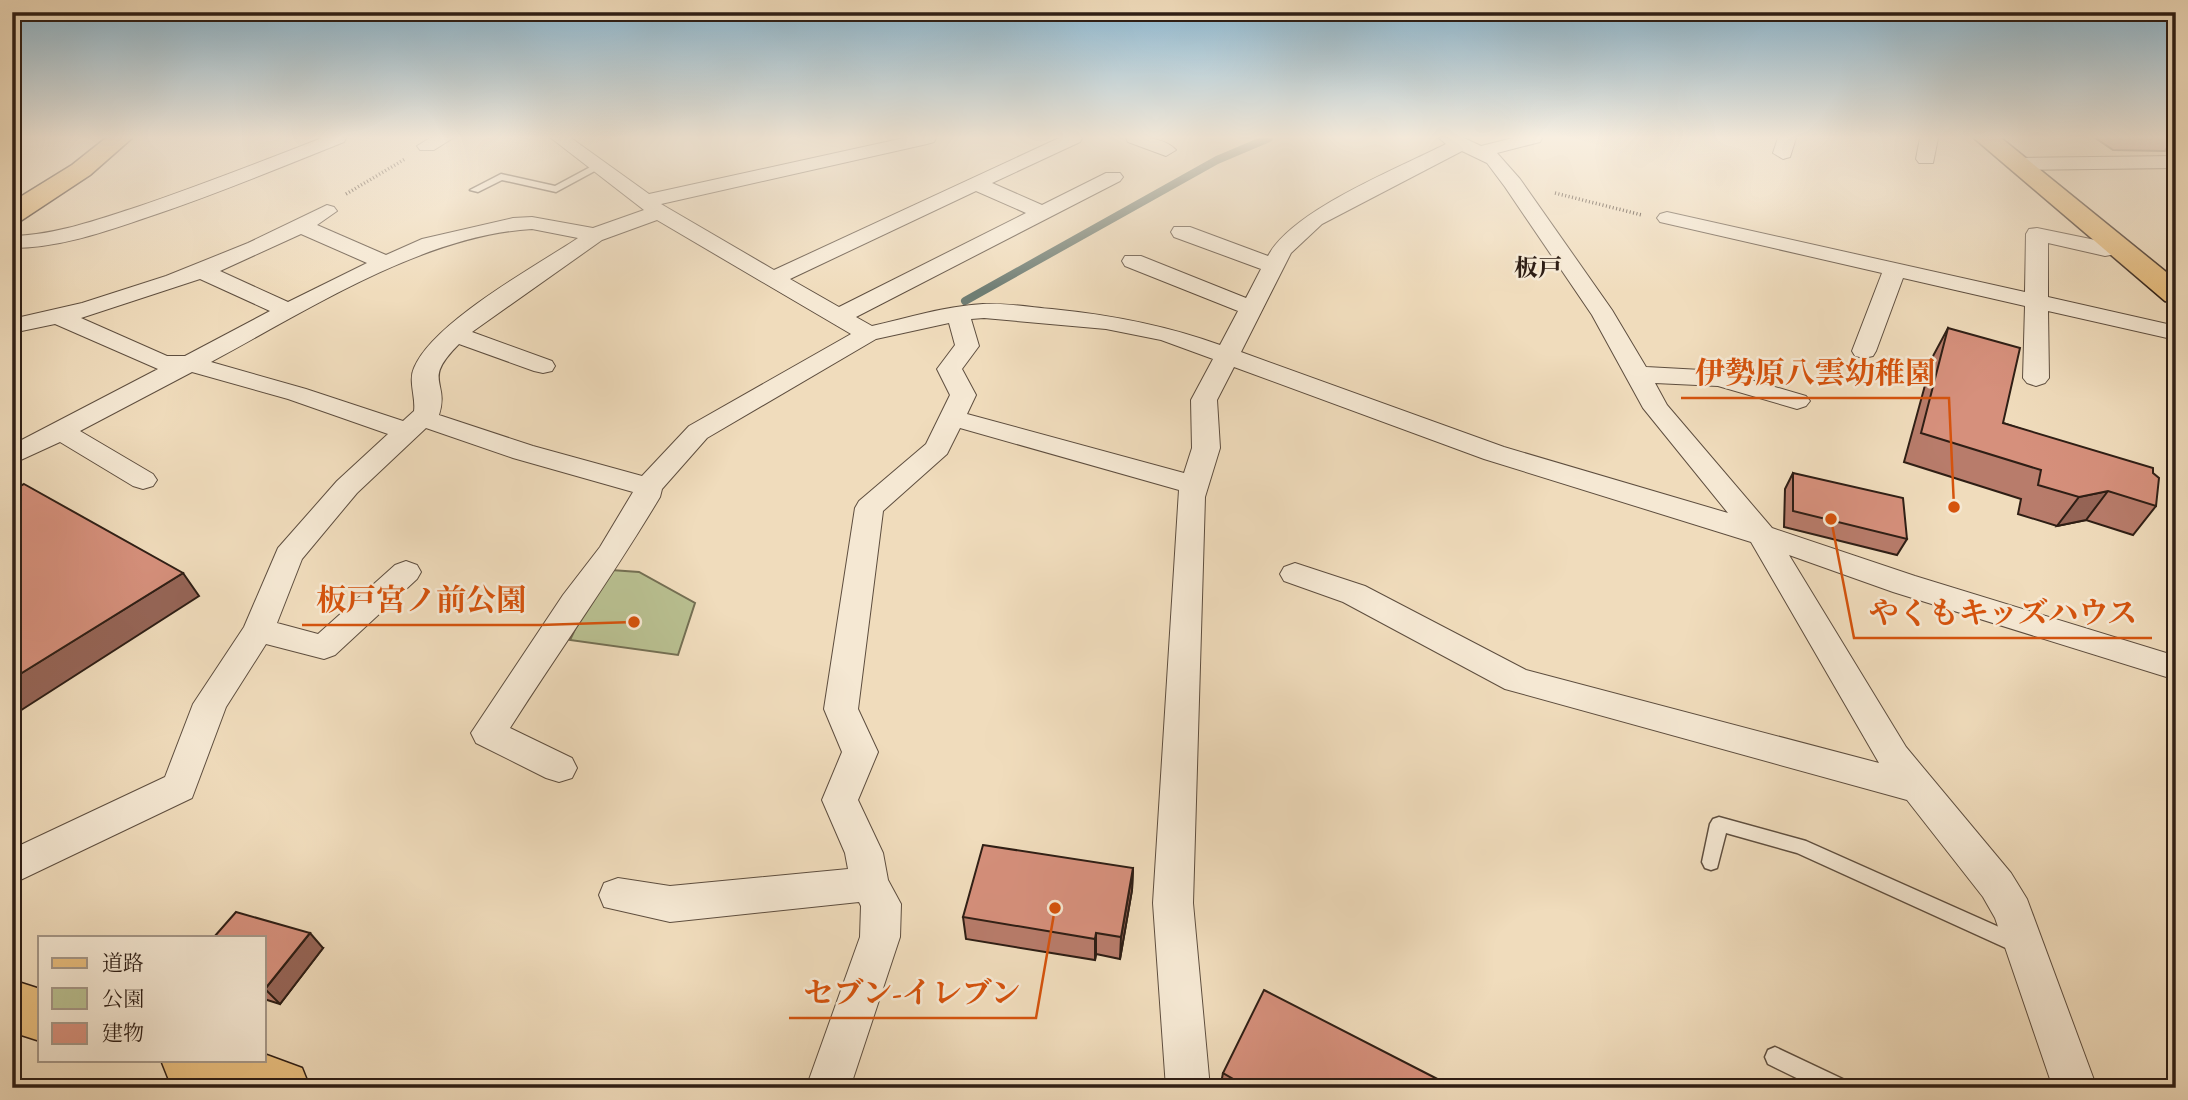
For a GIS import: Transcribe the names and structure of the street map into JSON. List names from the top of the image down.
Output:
{
  "districts": ["板戸"],
  "places": [
    "伊勢原八雲幼稚園",
    "やくもキッズハウス",
    "板戸宮ノ前公園",
    "セブン-イレブン"
  ],
  "legend": ["道路", "公園", "建物"]
}
